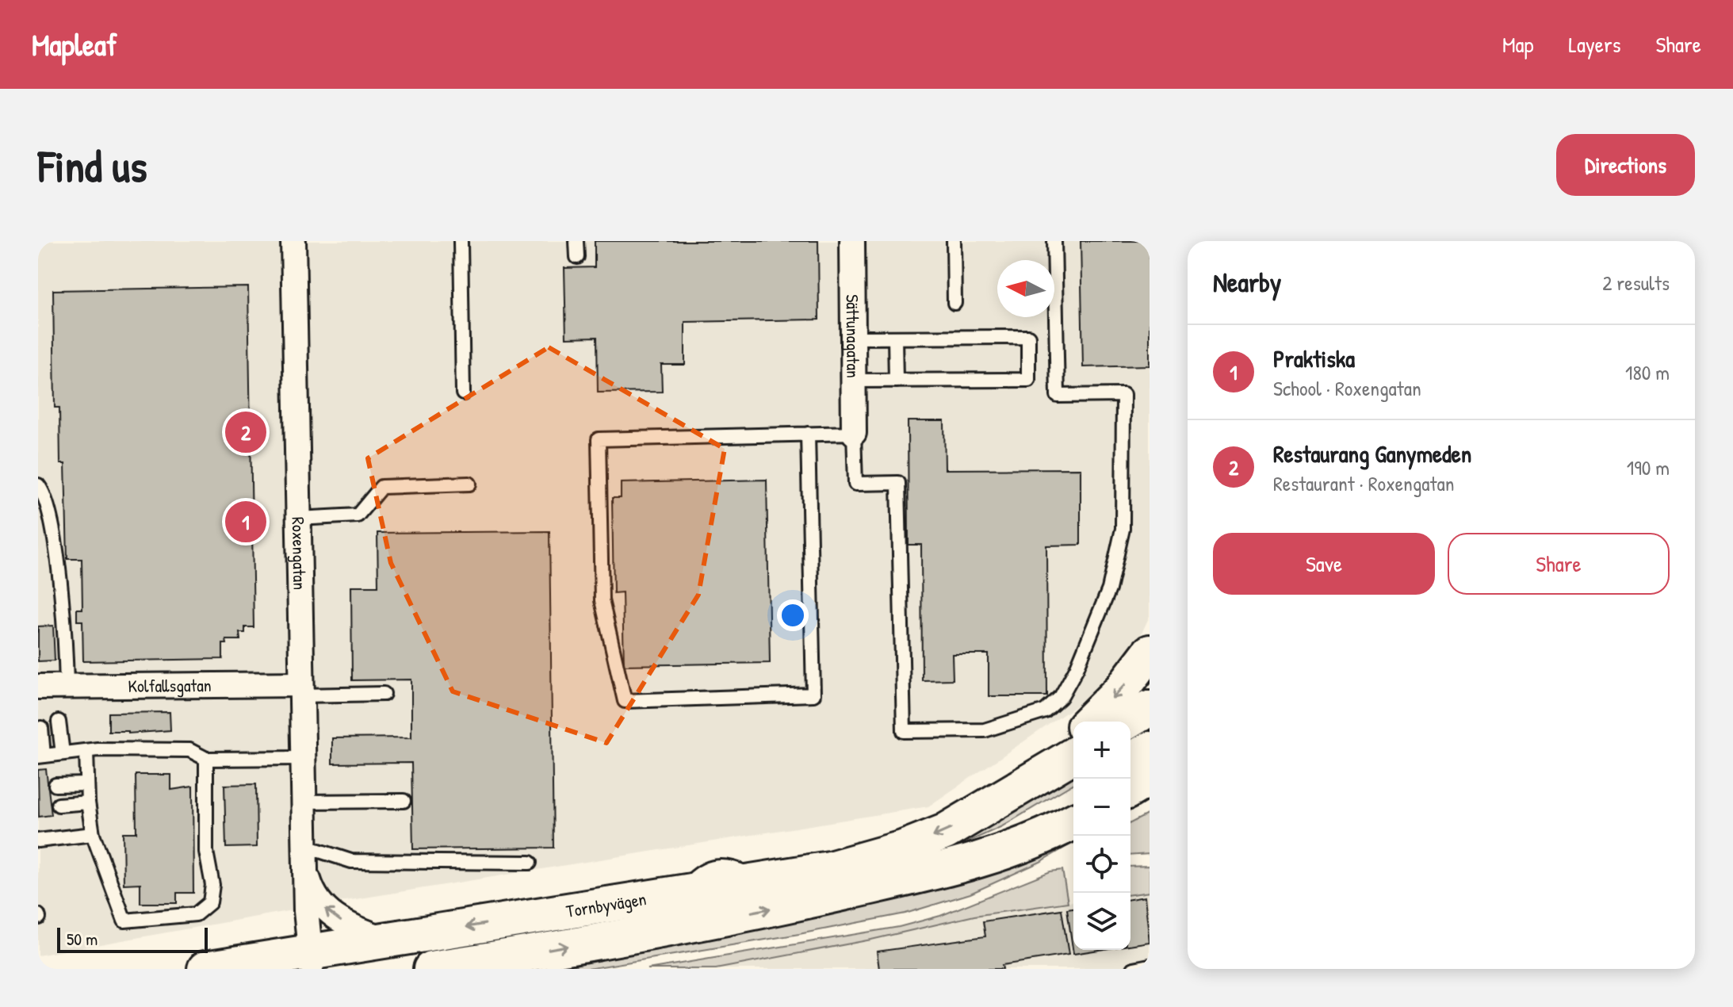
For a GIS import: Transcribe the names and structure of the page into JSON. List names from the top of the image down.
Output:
{
  "streets": {
    "main road": ["Tornbyvägen"],
    "street": ["Sättunagatan", "Roxengatan", "Kolfallsgatan"]
  },
  "crossings": [
    ["Roxengatan", "Kolfallsgatan"],
    ["Roxengatan", "Tornbyvägen"]
  ],
  "scale_bar": "50 m",
  "north": "left",
  "page": {
    "header": "Mapleaf",
    "nav": ["Map", "Layers", "Share"],
    "buttons": [
      "Directions",
      ["Save", "Share"]
    ],
    "title": "Find us",
    "heading": ["Nearby", "2 results"],
    "list": [
      {
        "mark": "1",
        "name": "Praktiska",
        "note": "School · Roxengatan",
        "value": "180 m"
      },
      {
        "mark": "2",
        "name": "Restaurang Ganymeden",
        "note": "Restaurant · Roxengatan",
        "value": "190 m"
      }
    ],
    "pins": ["2", "1"],
    "map_buttons": ["+", "−"],
    "scale": "50 m"
  }
}
